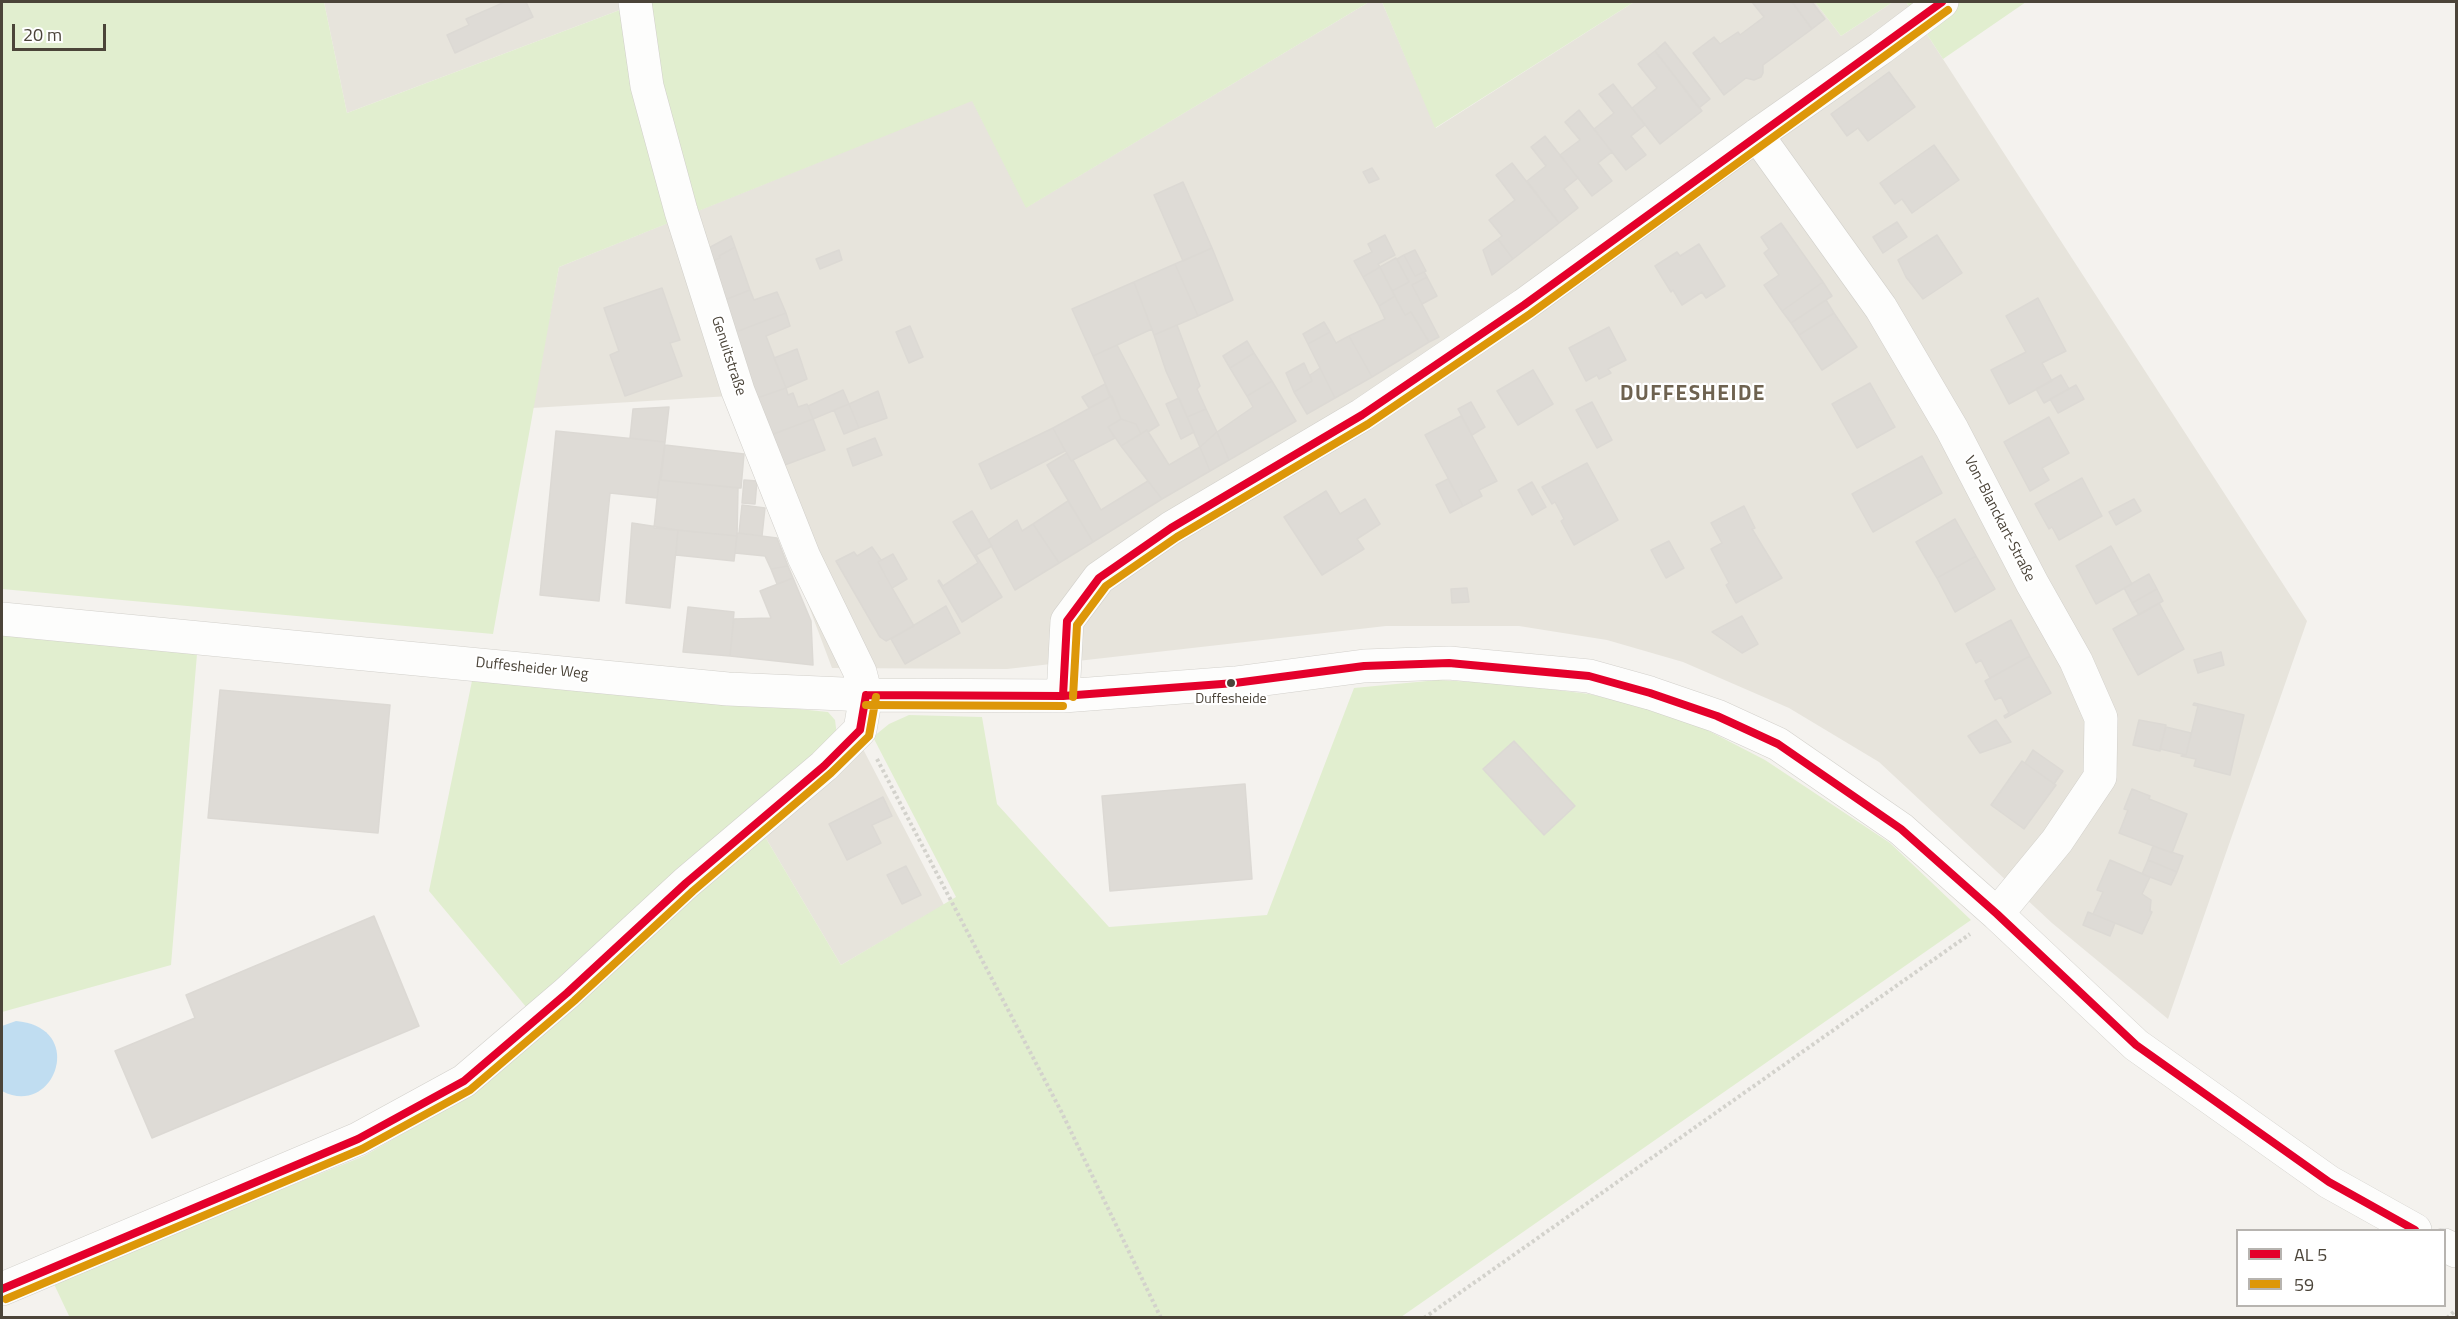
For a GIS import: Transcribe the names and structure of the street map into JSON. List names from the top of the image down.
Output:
{
  "streets": {
    "street": ["Genuitstraße", "Von-Blanckart-Straße", "Duffesheider Weg"]
  },
  "crossings": [
    ["Genuitstraße", "Duffesheider Weg"],
    ["Von-Blanckart-Straße", "Duffesheider Weg"]
  ],
  "districts": ["DUFFESHEIDE"],
  "places": ["Duffesheide"],
  "lines": ["transit line 59"],
  "legend": ["AL 5", "59"],
  "scale_bar": "20 m"
}
